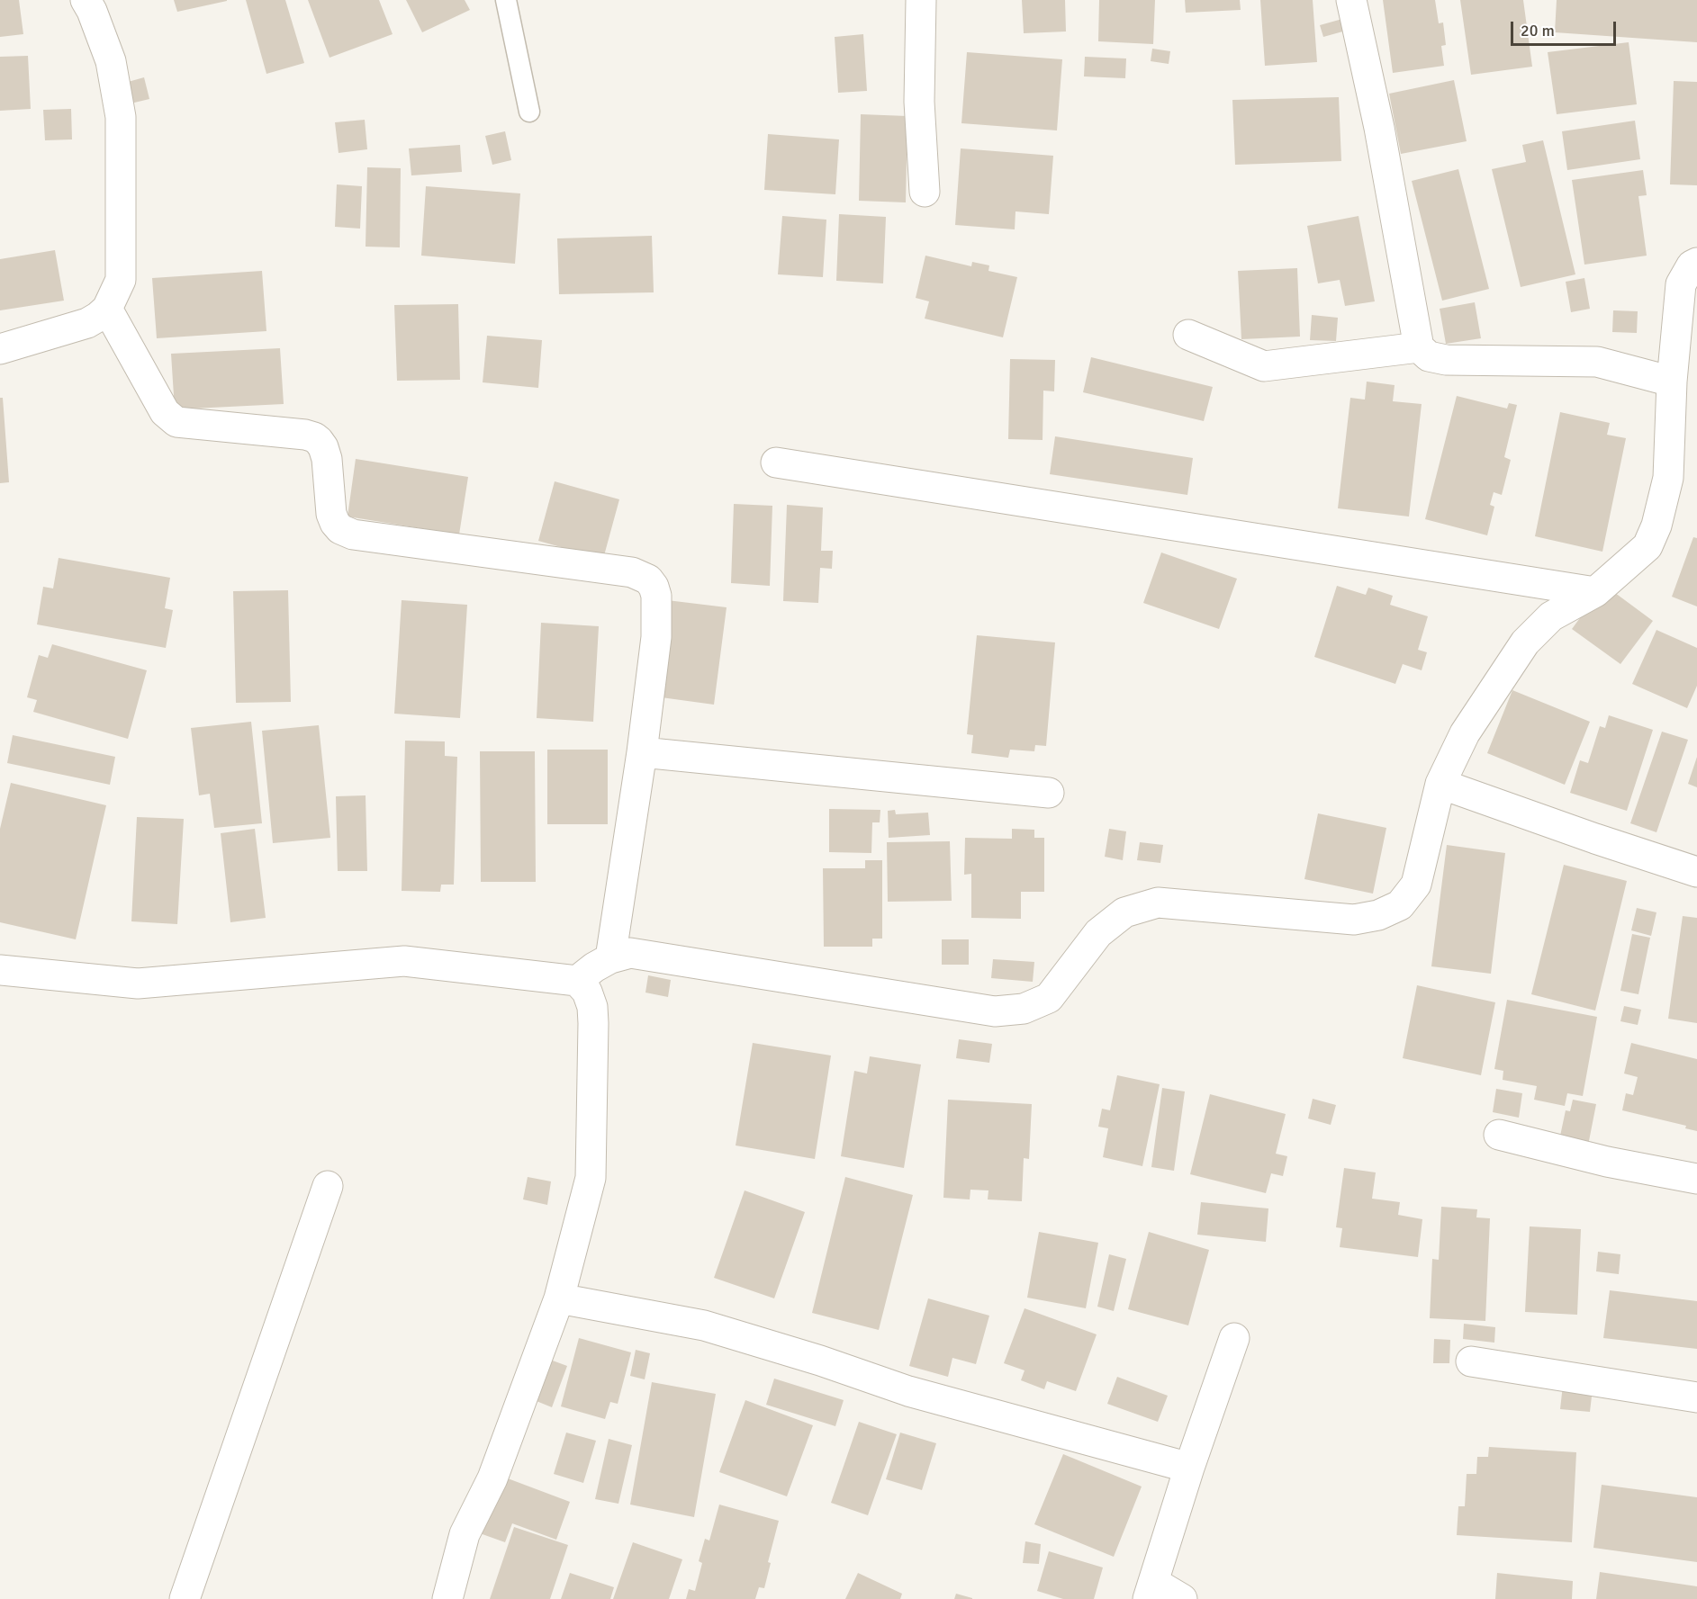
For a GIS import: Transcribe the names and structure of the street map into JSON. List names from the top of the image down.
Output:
{
  "scale_bar": "20 m"
}
